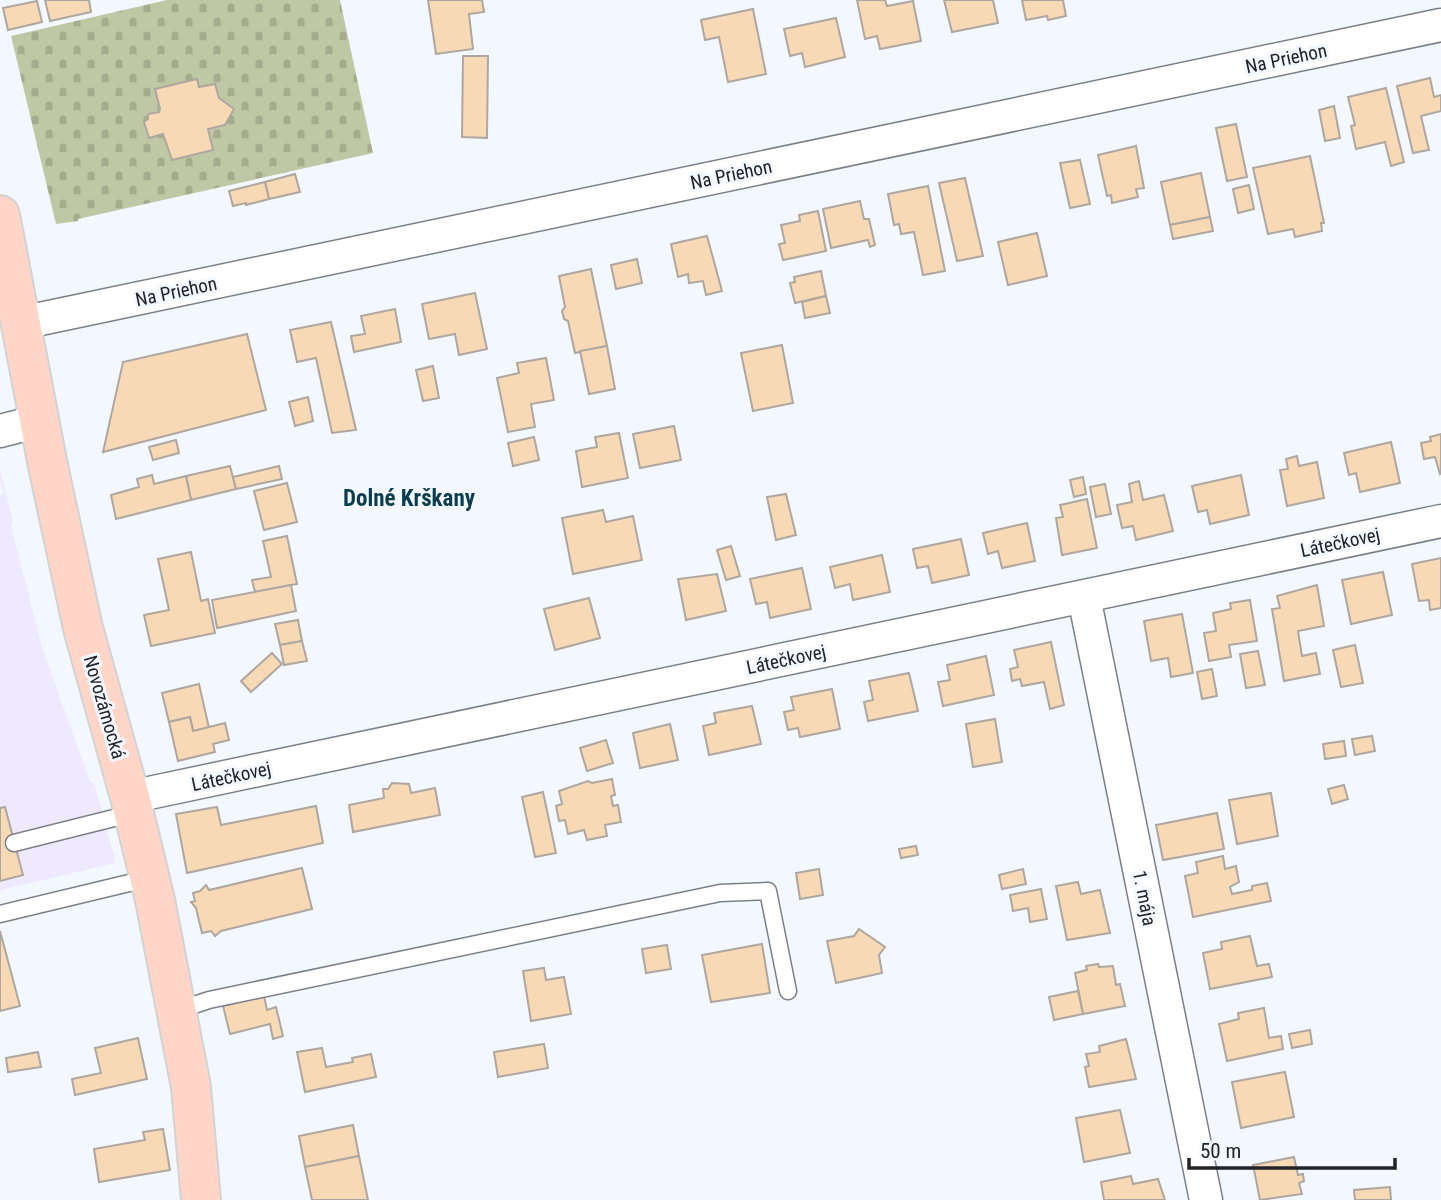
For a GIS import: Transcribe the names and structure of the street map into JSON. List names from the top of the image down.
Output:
{
  "streets": {
    "main road": ["Novozámocká"],
    "street": ["Na Priehon", "Látečkovej", "1. mája"]
  },
  "crossings": [
    ["Na Priehon", "Novozámocká"],
    ["Látečkovej", "Novozámocká"],
    ["Látečkovej", "1. mája"]
  ],
  "districts": ["Dolné Krškany"],
  "scale_bar": "50 m"
}
